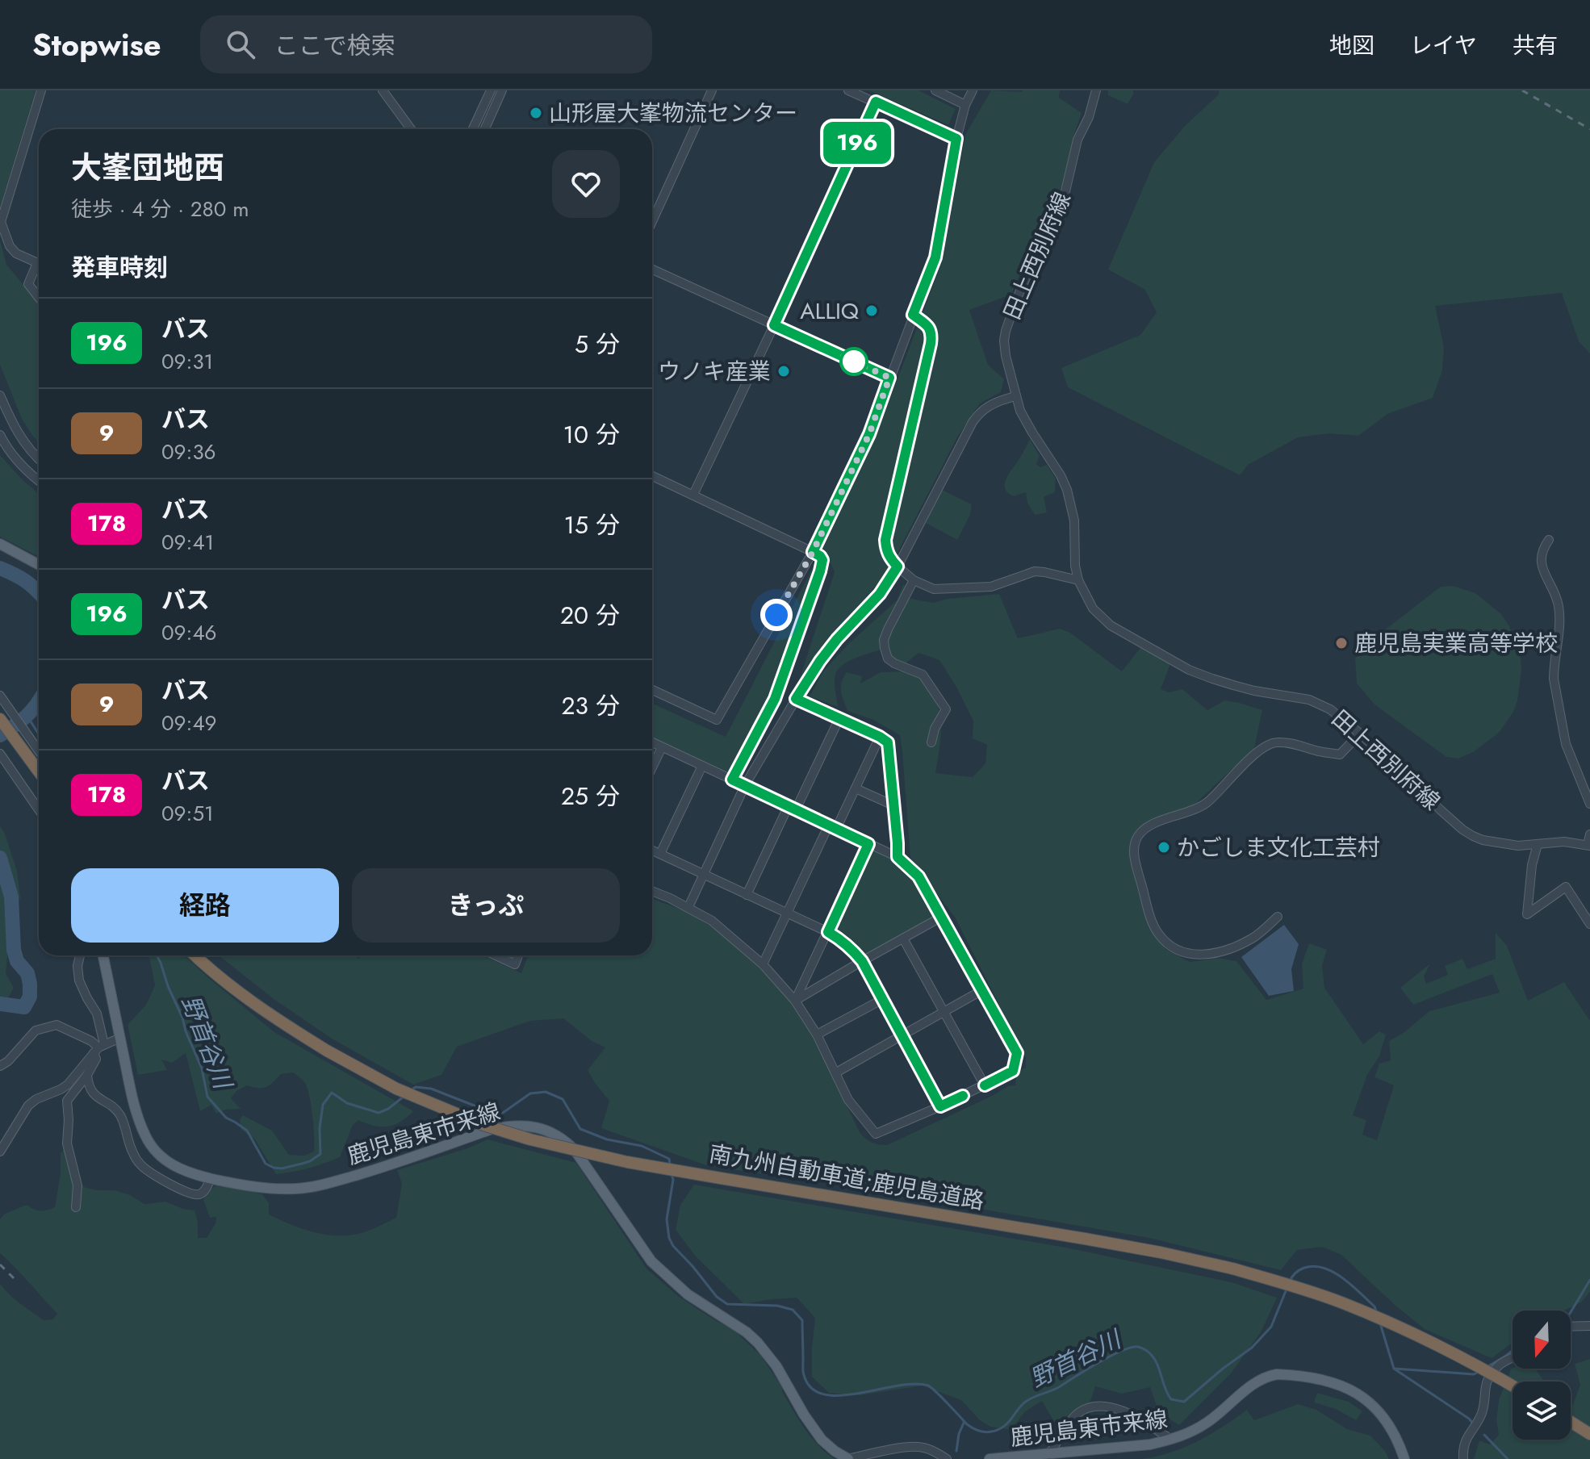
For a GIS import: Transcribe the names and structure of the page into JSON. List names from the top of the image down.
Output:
{
  "streets": {
    "highway": ["南九州自動車道;鹿児島道路"],
    "main road": ["鹿児島東市来線"],
    "street": ["田上西別府線"]
  },
  "water": ["野首谷川"],
  "places": [
    "山形屋大峯物流センター",
    "ALLIQ",
    "ウノキ産業",
    "鹿児島実業高等学校",
    "かごしま文化工芸村"
  ],
  "lines": ["bus line 196"],
  "north": "bottom",
  "page": {
    "header": "Stopwise",
    "search": "ここで検索",
    "nav": ["地図", "レイヤ", "共有"],
    "on_map": "196",
    "heading": [
      ["大峯団地西", "徒歩 · 4 分 · 280 m"],
      "発車時刻"
    ],
    "list": [
      {
        "mark": "196",
        "name": "バス",
        "note": "09:31",
        "value": "5 分"
      },
      {
        "mark": "9",
        "name": "バス",
        "note": "09:36",
        "value": "10 分"
      },
      {
        "mark": "178",
        "name": "バス",
        "note": "09:41",
        "value": "15 分"
      },
      {
        "mark": "196",
        "name": "バス",
        "note": "09:46",
        "value": "20 分"
      },
      {
        "mark": "9",
        "name": "バス",
        "note": "09:49",
        "value": "23 分"
      },
      {
        "mark": "178",
        "name": "バス",
        "note": "09:51",
        "value": "25 分"
      }
    ],
    "buttons": ["経路", "きっぷ"]
  }
}
